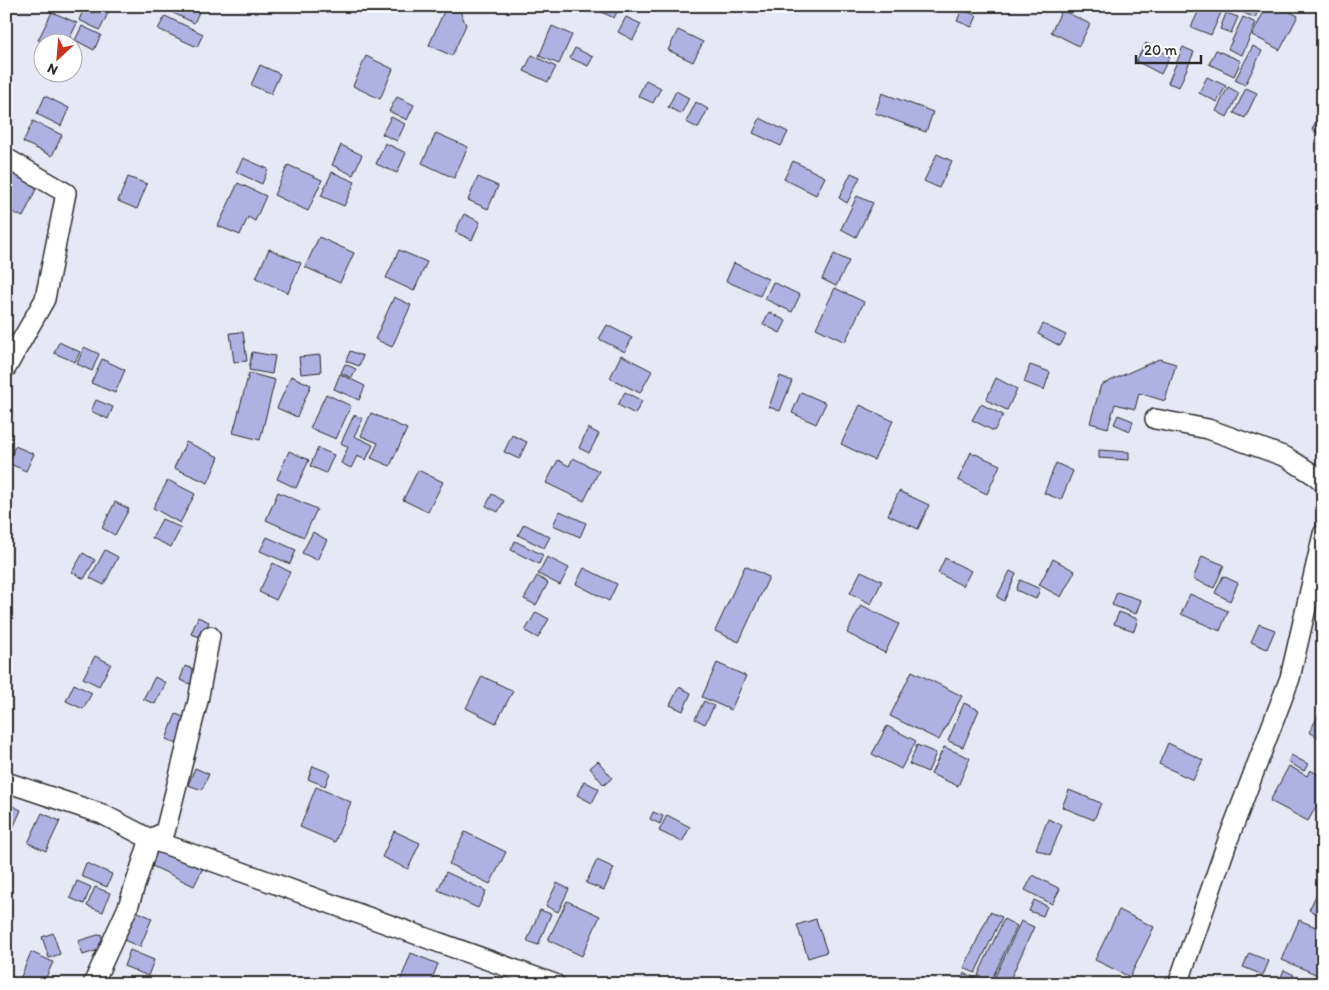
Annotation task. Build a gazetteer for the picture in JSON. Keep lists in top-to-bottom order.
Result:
{
  "scale_bar": "20 m",
  "north": "bottom left"
}
